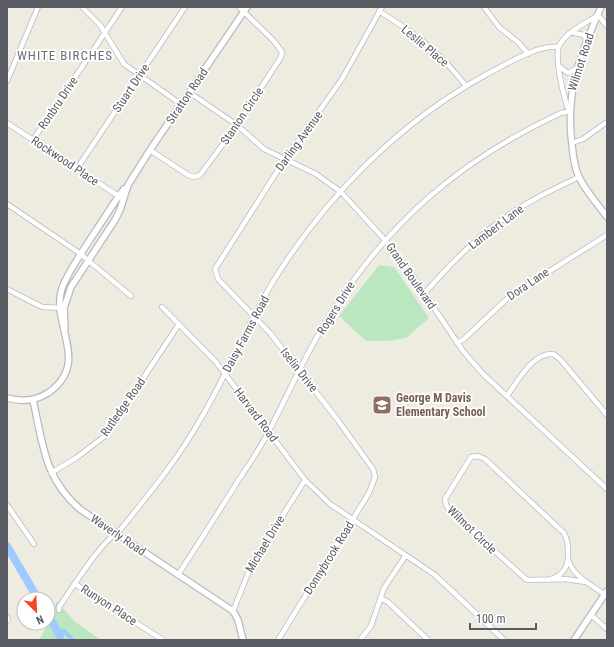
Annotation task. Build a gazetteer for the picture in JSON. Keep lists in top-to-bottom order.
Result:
{
  "streets": {
    "street": [
      "Leslie Place",
      "Wilmot Road",
      "Stuart Drive",
      "Stratton Road",
      "Ronbru Drive",
      "Stanton Circle",
      "Darling Avenue",
      "Rockwood Place",
      "Lambert Lane",
      "Grand Boulevard",
      "Dora Lane",
      "Rogers Drive",
      "Daisy Farms Road",
      "Iselin Drive",
      "Rutledge Road",
      "Harvard Road",
      "Wilmot Circle",
      "Waverly Road",
      "Michael Drive",
      "Donnybrook Road",
      "Runyon Place"
    ]
  },
  "crossings": [
    ["Leslie Place", "Darling Avenue"],
    ["Leslie Place", "Daisy Farms Road"],
    ["Wilmot Road", "Lambert Lane"],
    ["Wilmot Road", "Rogers Drive"],
    ["Wilmot Road", "Daisy Farms Road"],
    ["Stuart Drive", "Rockwood Place"],
    ["Stratton Road", "Stanton Circle"],
    ["Stratton Road", "Rockwood Place"],
    ["Stratton Road", "Grand Boulevard"],
    ["Stratton Road", "Waverly Road"],
    ["Ronbru Drive", "Rockwood Place"],
    ["Stanton Circle", "Grand Boulevard"],
    ["Darling Avenue", "Grand Boulevard"],
    ["Darling Avenue", "Iselin Drive"],
    ["Lambert Lane", "Grand Boulevard"],
    ["Grand Boulevard", "Dora Lane"],
    ["Grand Boulevard", "Rogers Drive"],
    ["Grand Boulevard", "Daisy Farms Road"],
    ["Rogers Drive", "Iselin Drive"],
    ["Rogers Drive", "Harvard Road"],
    ["Rogers Drive", "Waverly Road"],
    ["Daisy Farms Road", "Iselin Drive"],
    ["Daisy Farms Road", "Harvard Road"],
    ["Daisy Farms Road", "Waverly Road"],
    ["Daisy Farms Road", "Runyon Place"],
    ["Iselin Drive", "Donnybrook Road"],
    ["Rutledge Road", "Harvard Road"],
    ["Rutledge Road", "Waverly Road"],
    ["Harvard Road", "Michael Drive"],
    ["Harvard Road", "Donnybrook Road"],
    ["Waverly Road", "Michael Drive"]
  ],
  "districts": ["WHITE BIRCHES"],
  "places": {
    "school or university": ["George M Davis Elementary School"]
  },
  "scale_bar": "100 m",
  "north": "bottom right"
}
